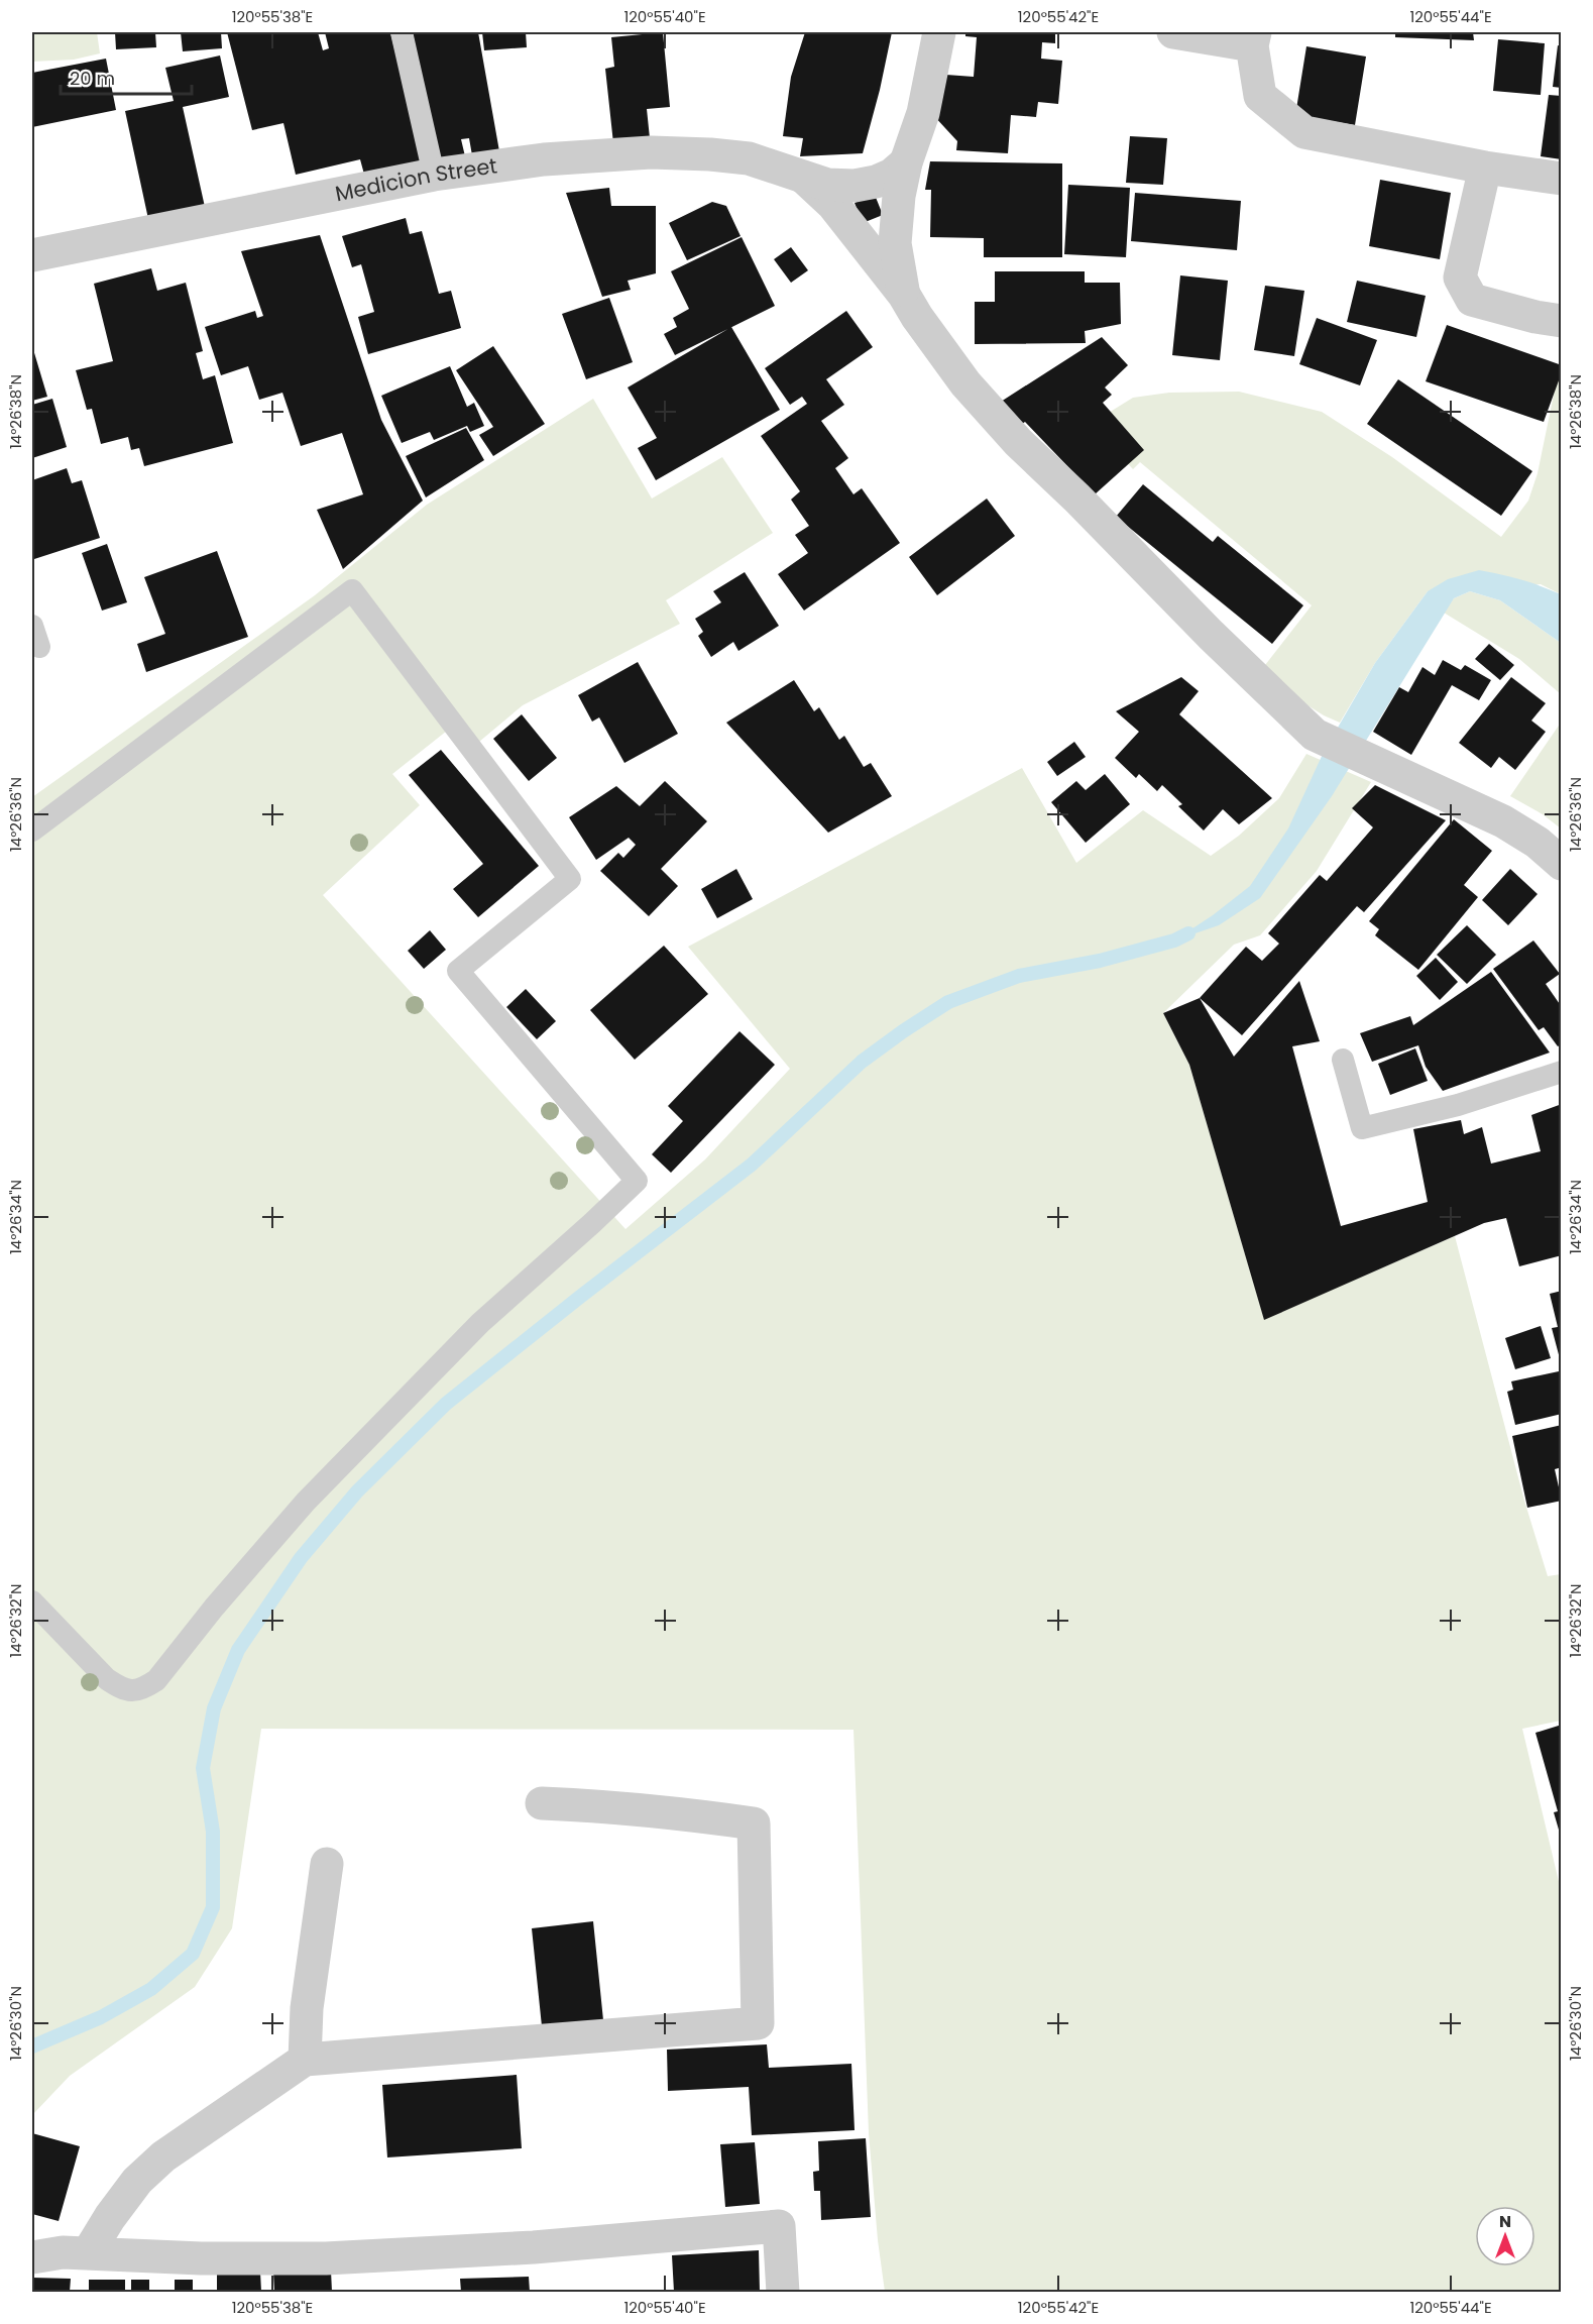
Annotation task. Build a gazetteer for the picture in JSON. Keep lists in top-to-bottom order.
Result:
{
  "streets": {
    "street": ["Medicion Street"]
  },
  "scale_bar": "20 m",
  "north": "top",
  "coordinates": [
    "120°55'38\"E",
    "120°55'40\"E",
    "120°55'42\"E",
    "120°55'44\"E",
    "14°26'38\"N",
    "14°26'36\"N",
    "14°26'34\"N",
    "14°26'32\"N",
    "14°26'30\"N"
  ]
}
